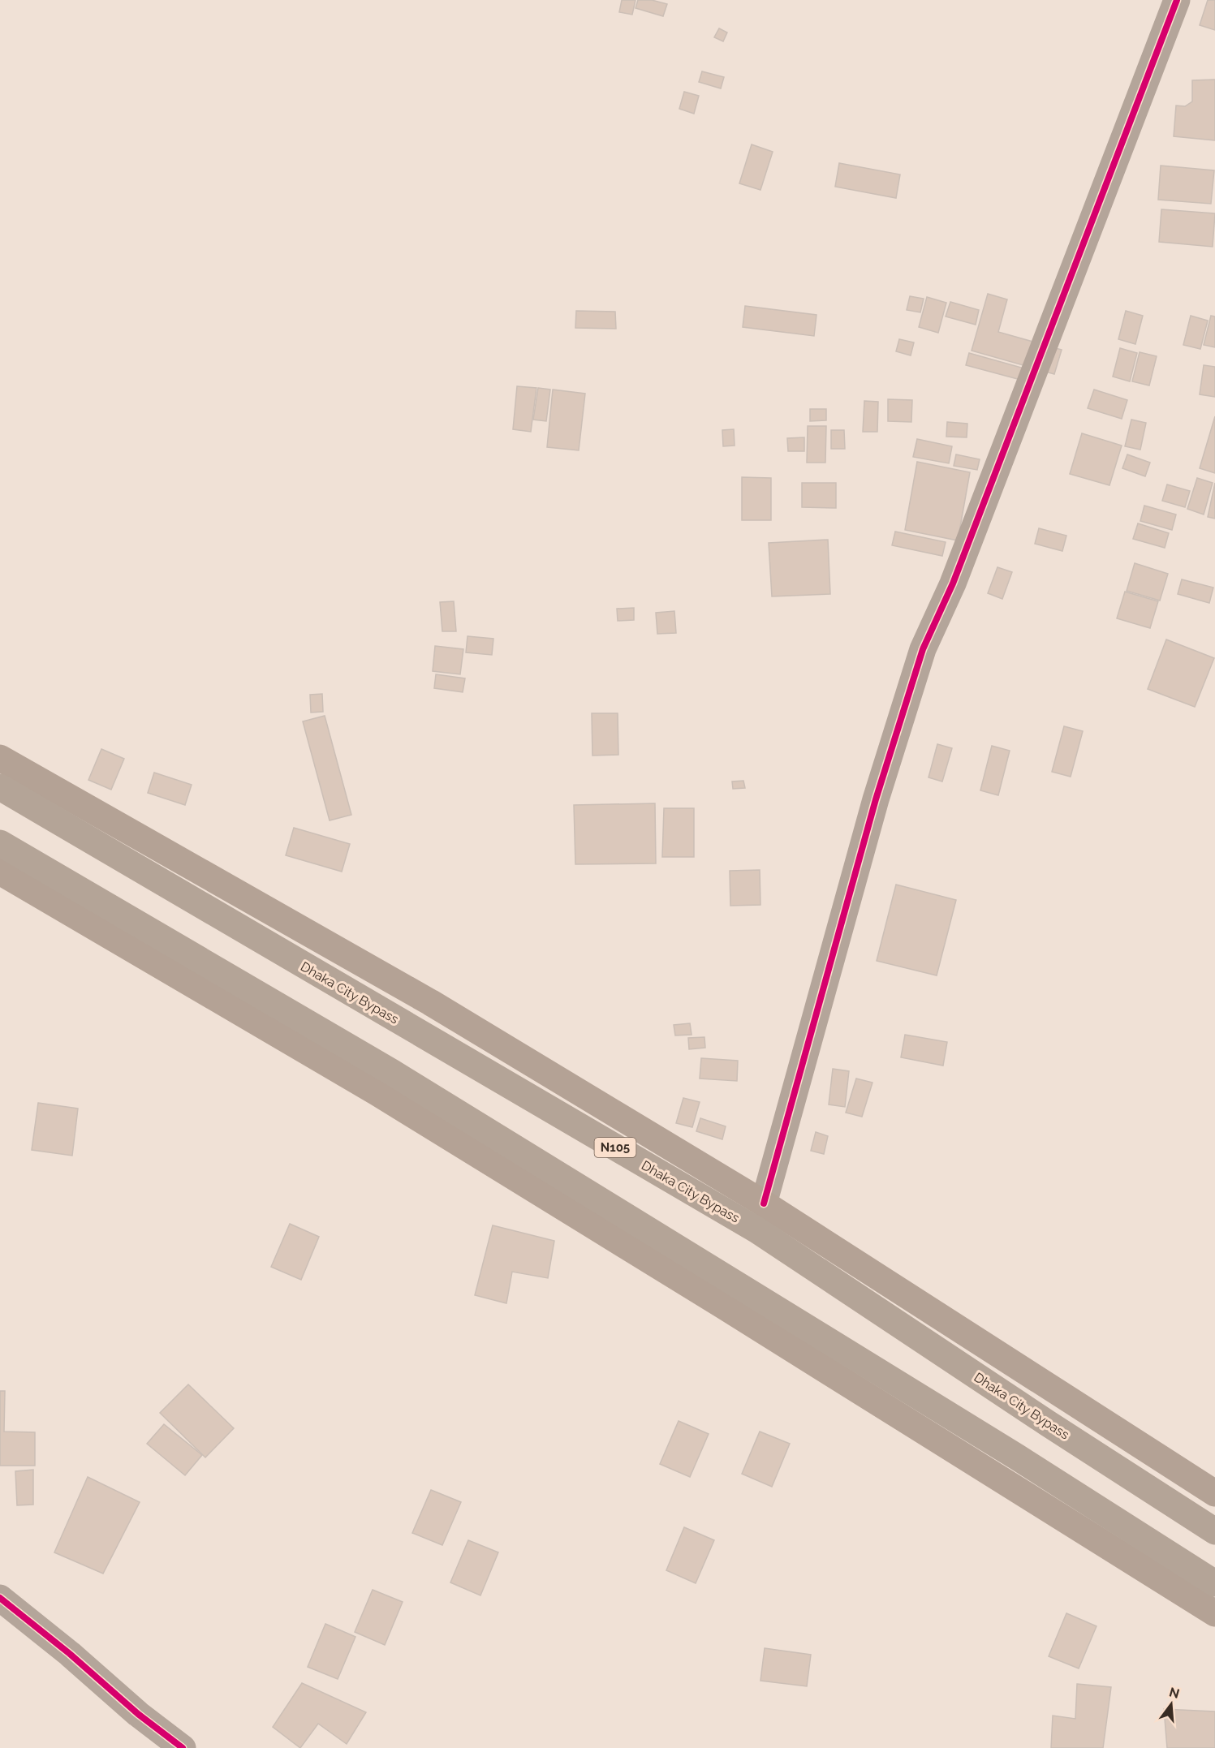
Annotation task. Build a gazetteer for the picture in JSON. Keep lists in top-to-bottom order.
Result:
{
  "streets": {
    "highway": ["Dhaka City Bypass", "N105"]
  },
  "north": "top"
}
